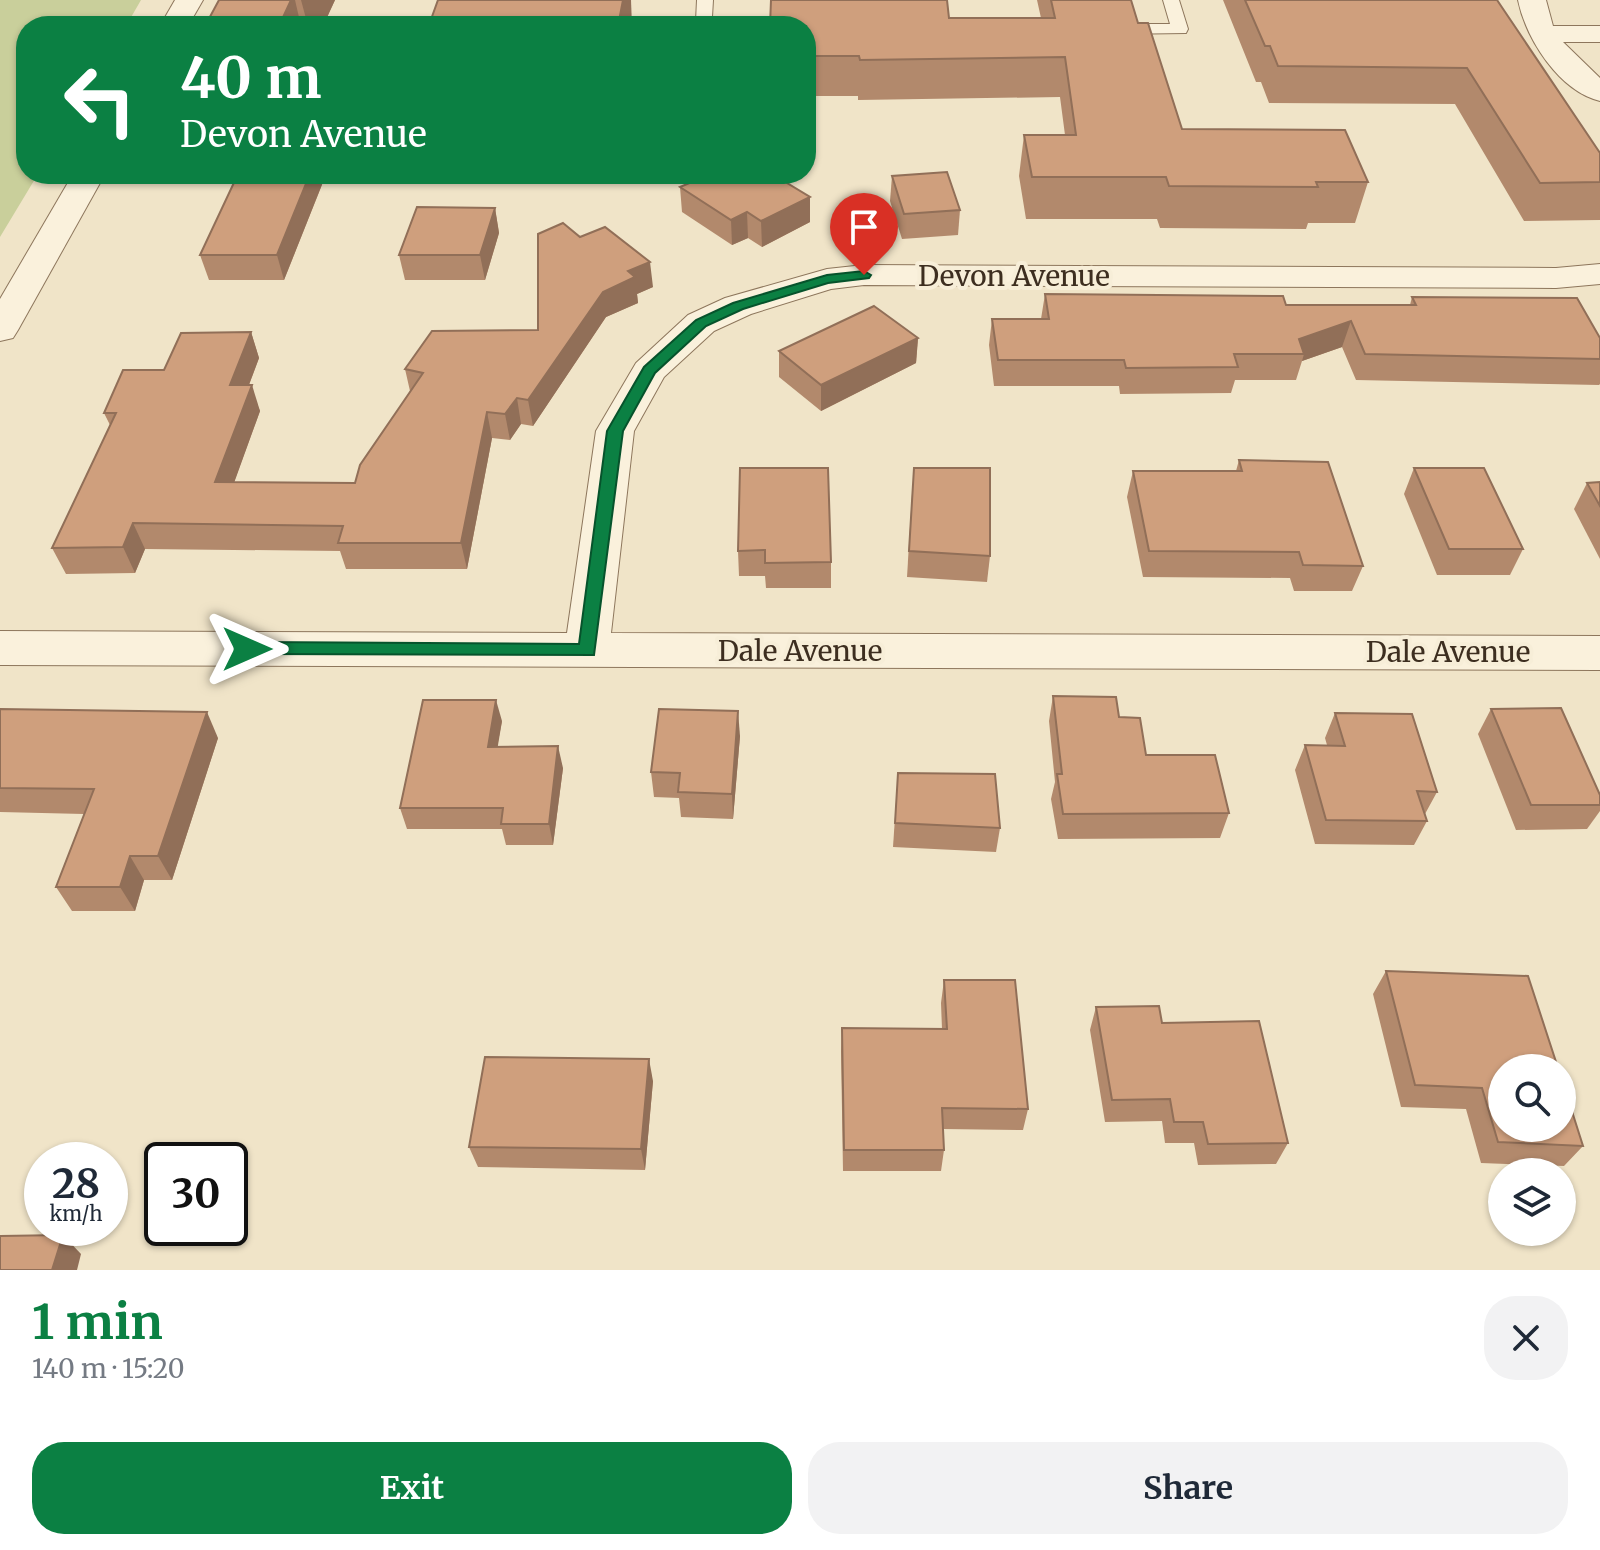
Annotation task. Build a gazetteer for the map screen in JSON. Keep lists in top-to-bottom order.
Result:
{
  "streets": {
    "street": ["Devon Avenue", "Dale Avenue"]
  },
  "crossings": [
    ["Devon Avenue", "Dale Avenue"]
  ],
  "page": {
    "turn": ["40 m", "Devon Avenue"],
    "speed": "28 km/h",
    "limit": "30",
    "heading": ["1 min", "140 m · 15:20"],
    "buttons": ["Exit", "Share"]
  }
}
